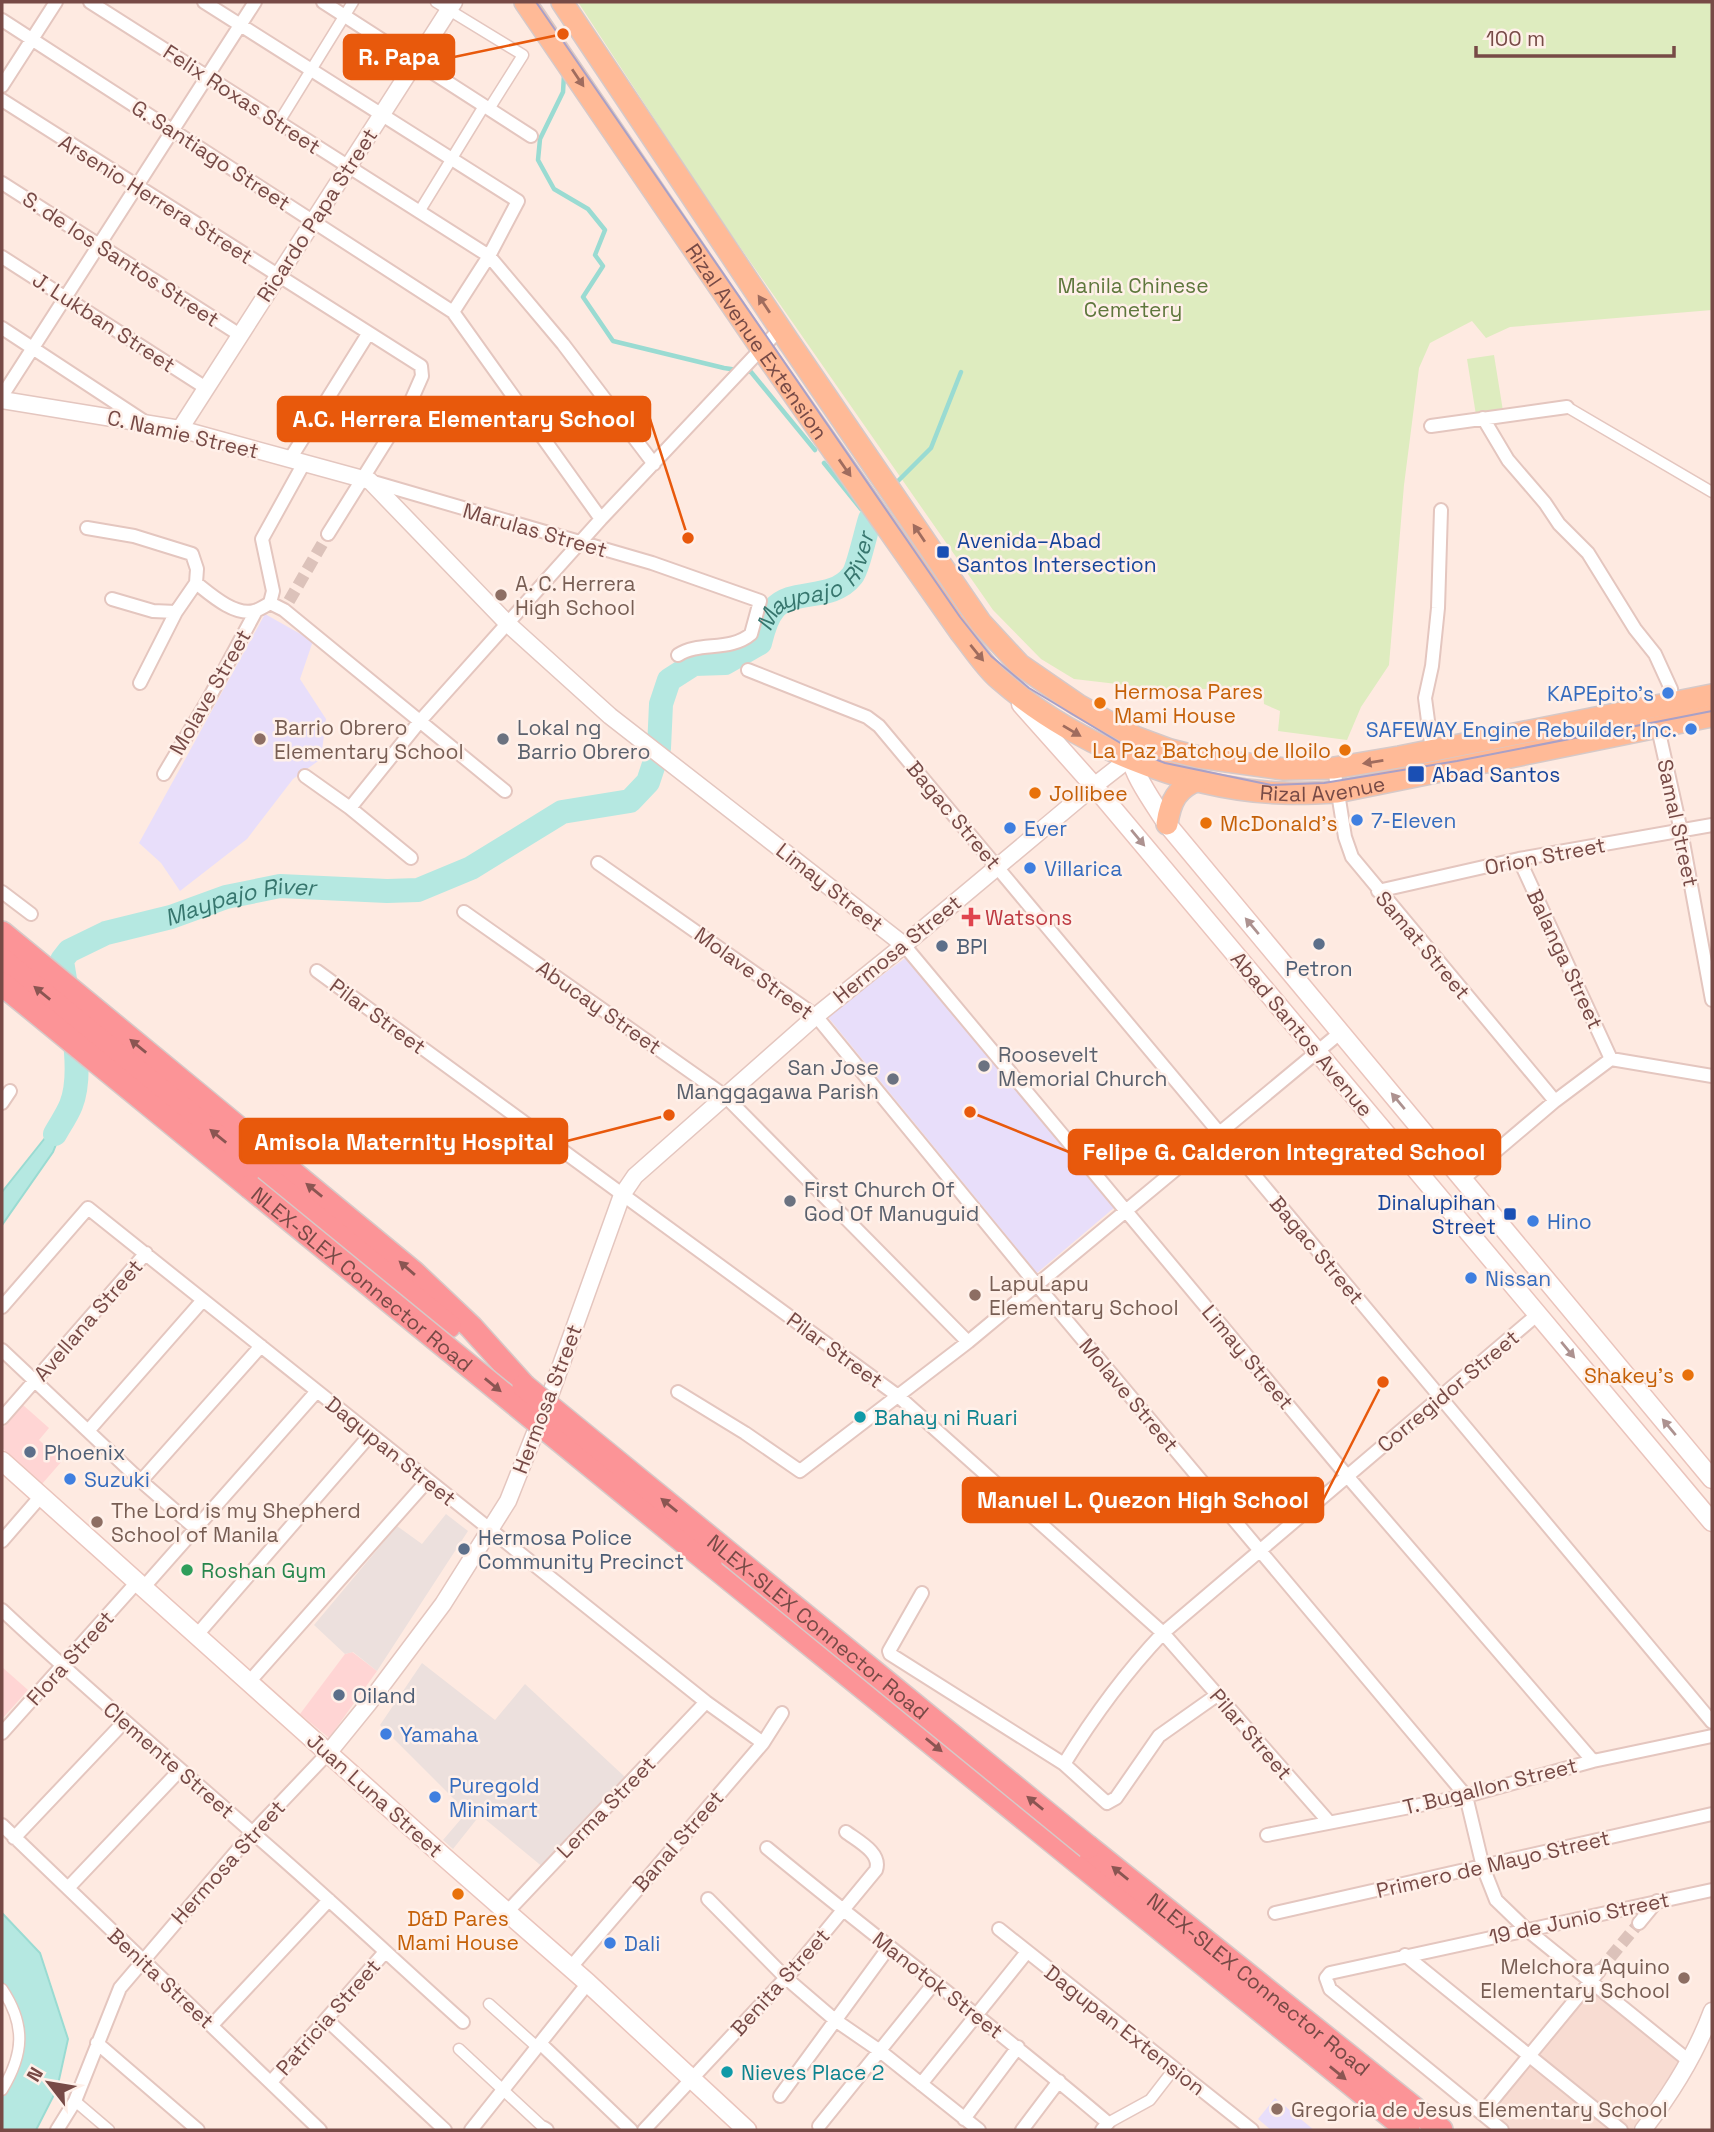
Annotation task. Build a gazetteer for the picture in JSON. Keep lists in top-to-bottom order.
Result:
{
  "streets": {
    "highway": ["NLEX-SLEX Connector Road"],
    "main road": [
      "Rizal Avenue Extension",
      "Rizal Avenue",
      "Abad Santos Avenue",
      "Juan Luna Street"
    ],
    "street": [
      "Felix Roxas Street",
      "G. Santiago Street",
      "Arsenio Herrera Street",
      "Ricardo Papa Street",
      "S. de los Santos Street",
      "J. Lukban Street",
      "C. Namie Street",
      "Marulas Street",
      "Molave Street",
      "Bagac Street",
      "Samal Street",
      "Orion Street",
      "Limay Street",
      "Samat Street",
      "Hermosa Street",
      "Balanga Street",
      "Abucay Street",
      "Pilar Street",
      "Avellana Street",
      "Corregidor Street",
      "Dagupan Street",
      "Flora Street",
      "Clemente Street",
      "T. Bugallon Street",
      "Lerma Street",
      "Banal Street",
      "Primero de Mayo Street",
      "19 de Junio Street",
      "Benita Street",
      "Manotok Street",
      "Patricia Street",
      "Dagupan Extension"
    ]
  },
  "crossings": [
    ["Felix Roxas Street", "Ricardo Papa Street"],
    ["G. Santiago Street", "Ricardo Papa Street"],
    ["Arsenio Herrera Street", "Ricardo Papa Street"],
    ["Arsenio Herrera Street", "C. Namie Street"],
    ["Arsenio Herrera Street", "Marulas Street"],
    ["Arsenio Herrera Street", "Limay Street"],
    ["Ricardo Papa Street", "S. de los Santos Street"],
    ["Ricardo Papa Street", "J. Lukban Street"],
    ["Ricardo Papa Street", "C. Namie Street"],
    ["Rizal Avenue Extension", "Rizal Avenue"],
    ["Rizal Avenue Extension", "Abad Santos Avenue"],
    ["C. Namie Street", "Marulas Street"],
    ["C. Namie Street", "Limay Street"],
    ["Marulas Street", "Limay Street"],
    ["Molave Street", "Hermosa Street"],
    ["Molave Street", "Corregidor Street"],
    ["Molave Street", "T. Bugallon Street"],
    ["Molave Street", "Primero de Mayo Street"],
    ["Molave Street", "19 de Junio Street"],
    ["Rizal Avenue", "Samal Street"],
    ["Rizal Avenue", "Samat Street"],
    ["Rizal Avenue", "Hermosa Street"],
    ["Rizal Avenue", "Abad Santos Avenue"],
    ["Bagac Street", "Hermosa Street"],
    ["Bagac Street", "Corregidor Street"],
    ["Samal Street", "Orion Street"],
    ["Orion Street", "Samat Street"],
    ["Orion Street", "Balanga Street"],
    ["Limay Street", "Hermosa Street"],
    ["Limay Street", "Corregidor Street"],
    ["Limay Street", "T. Bugallon Street"],
    ["Hermosa Street", "Abucay Street"],
    ["Hermosa Street", "Pilar Street"],
    ["Hermosa Street", "Abad Santos Avenue"],
    ["Hermosa Street", "Dagupan Street"],
    ["Hermosa Street", "Clemente Street"],
    ["Hermosa Street", "Juan Luna Street"],
    ["Hermosa Street", "Benita Street"],
    ["Pilar Street", "Corregidor Street"],
    ["Pilar Street", "T. Bugallon Street"],
    ["Abad Santos Avenue", "Corregidor Street"],
    ["Avellana Street", "Dagupan Street"],
    ["Dagupan Street", "Flora Street"],
    ["Dagupan Street", "Lerma Street"],
    ["Dagupan Street", "Banal Street"],
    ["Flora Street", "Clemente Street"],
    ["Flora Street", "Juan Luna Street"],
    ["Clemente Street", "Patricia Street"],
    ["Juan Luna Street", "Lerma Street"],
    ["Juan Luna Street", "Banal Street"],
    ["Juan Luna Street", "Benita Street"],
    ["Benita Street", "Manotok Street"],
    ["Benita Street", "Patricia Street"]
  ],
  "water": ["Maypajo River"],
  "parks": ["Manila Chinese Cemetery"],
  "places": {
    "other": [
      "R. Papa",
      "A.C. Herrera Elementary School",
      "A. C. Herrera High School",
      "KAPEpito's",
      "Hermosa Pares Mami House",
      "SAFEWAY Engine Rebuilder, Inc.",
      "Barrio Obrero Elementary School",
      "Lokal ng Barrio Obrero",
      "La Paz Batchoy de Iloilo",
      "Jollibee",
      "7-Eleven",
      "McDonald's",
      "Ever",
      "Villarica",
      "Petron",
      "BPI",
      "Roosevelt Memorial Church",
      "San Jose Manggagawa Parish",
      "Felipe G. Calderon Integrated School",
      "Amisola Maternity Hospital",
      "First Church Of God Of Manuguid",
      "Hino",
      "Nissan",
      "LapuLapu Elementary School",
      "Shakey's",
      "Manuel L. Quezon High School",
      "Bahay ni Ruari",
      "Phoenix",
      "Suzuki",
      "The Lord is my Shepherd School of Manila",
      "Hermosa Police Community Precinct",
      "Roshan Gym",
      "Oiland",
      "Yamaha",
      "Puregold Minimart",
      "D&D Pares Mami House",
      "Dali",
      "Melchora Aquino Elementary School",
      "Nieves Place 2",
      "Gregoria de Jesus Elementary School"
    ],
    "transit": ["Avenida–Abad Santos Intersection", "Abad Santos", "Dinalupihan Street"],
    "health": ["Watsons"]
  },
  "scale_bar": "100 m",
  "north": "top left"
}
